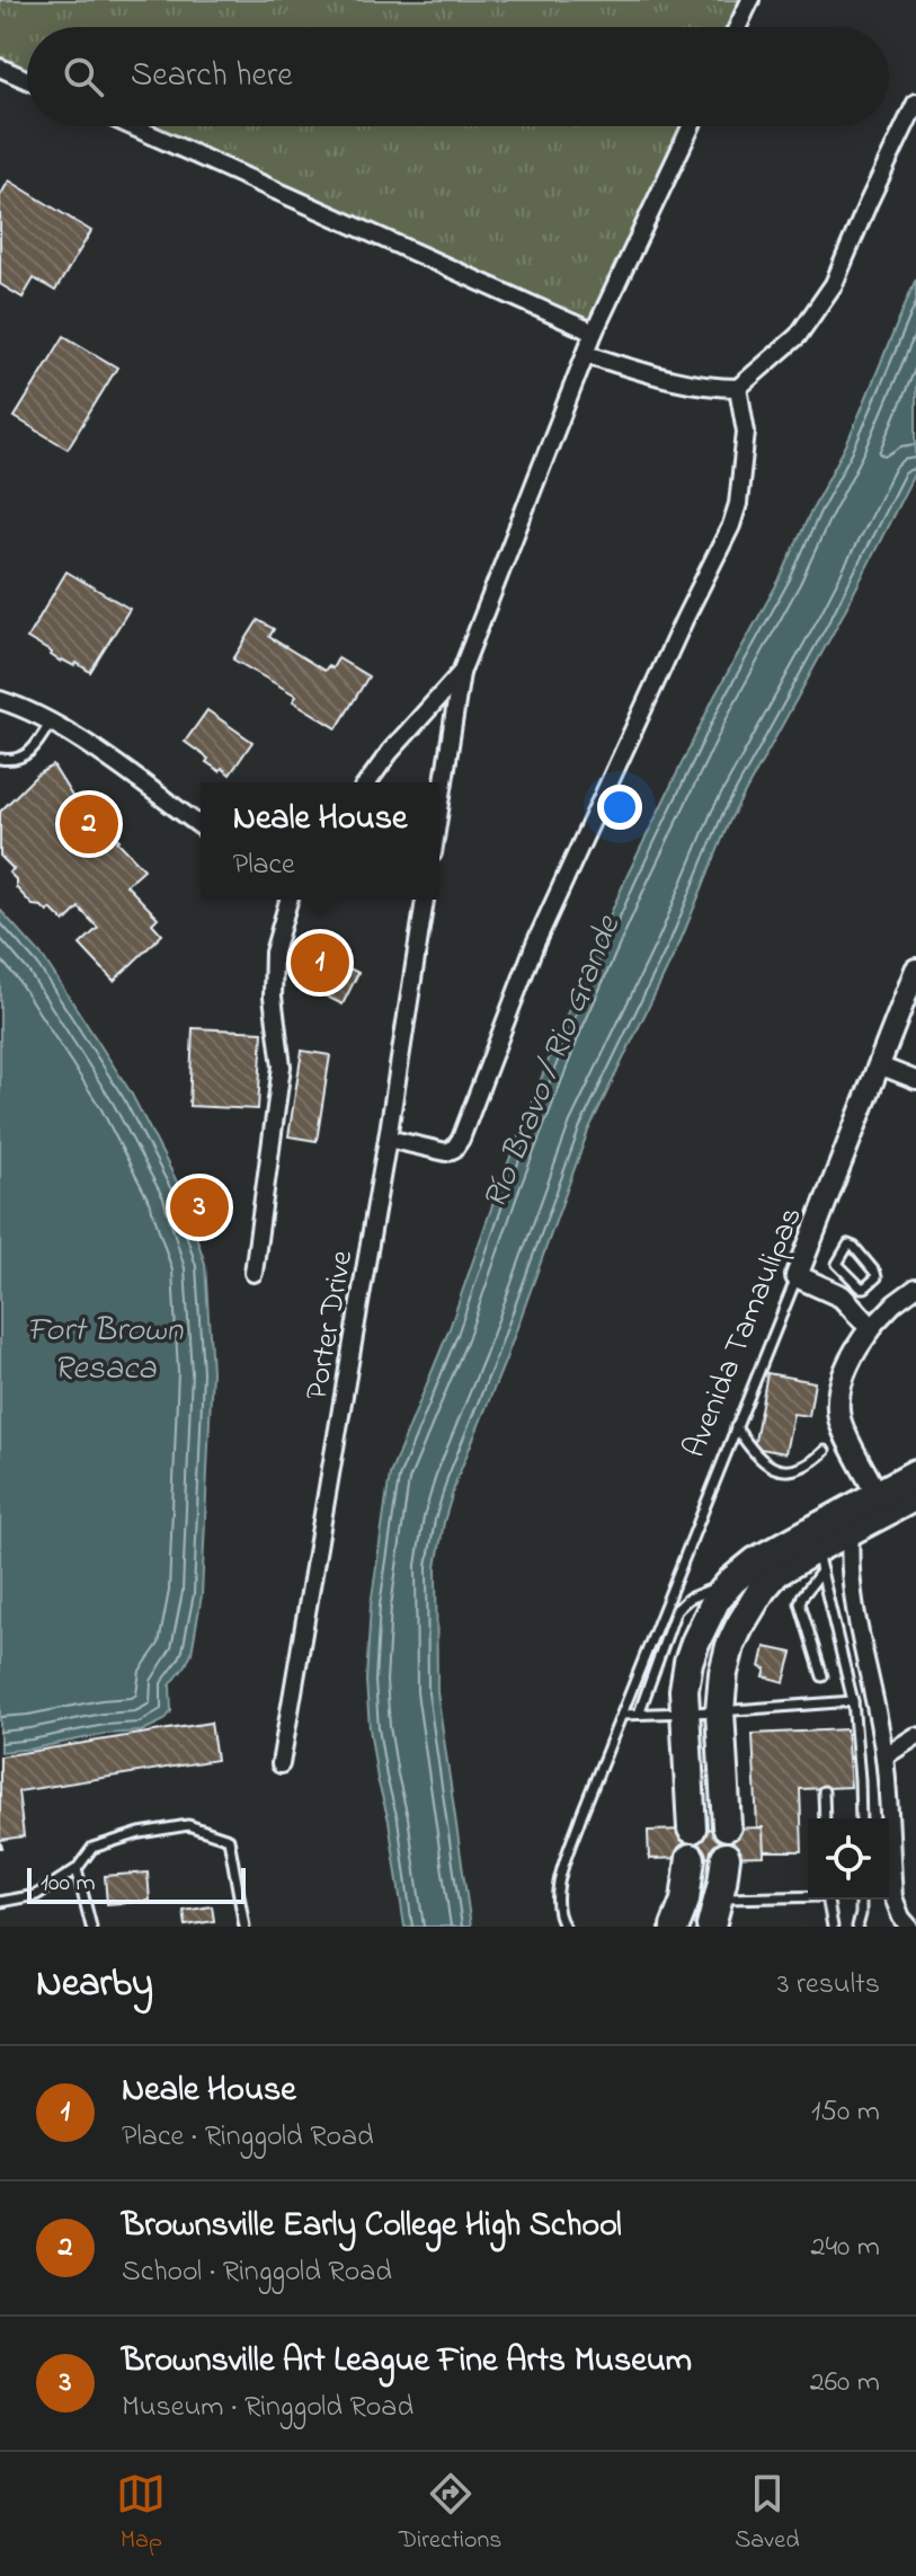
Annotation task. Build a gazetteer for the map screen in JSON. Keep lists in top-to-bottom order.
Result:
{
  "streets": {
    "street": ["Porter Drive", "Avenida Tamaulipas"]
  },
  "water": ["Río Bravo / Rio Grande", "Fort Brown Resaca"],
  "scale_bar": "100 m",
  "page": {
    "search": "Search here",
    "popup": ["Neale House", "Place"],
    "pins": ["2", "1", "3"],
    "scale": "100 m",
    "heading": ["Nearby", "3 results"],
    "list": [
      {
        "mark": "1",
        "name": "Neale House",
        "note": "Place · Ringgold Road",
        "value": "150 m"
      },
      {
        "mark": "2",
        "name": "Brownsville Early College High School",
        "note": "School · Ringgold Road",
        "value": "240 m"
      },
      {
        "mark": "3",
        "name": "Brownsville Art League Fine Arts Museum",
        "note": "Museum · Ringgold Road",
        "value": "260 m"
      }
    ],
    "nav": ["Map", "Directions", "Saved"]
  }
}
